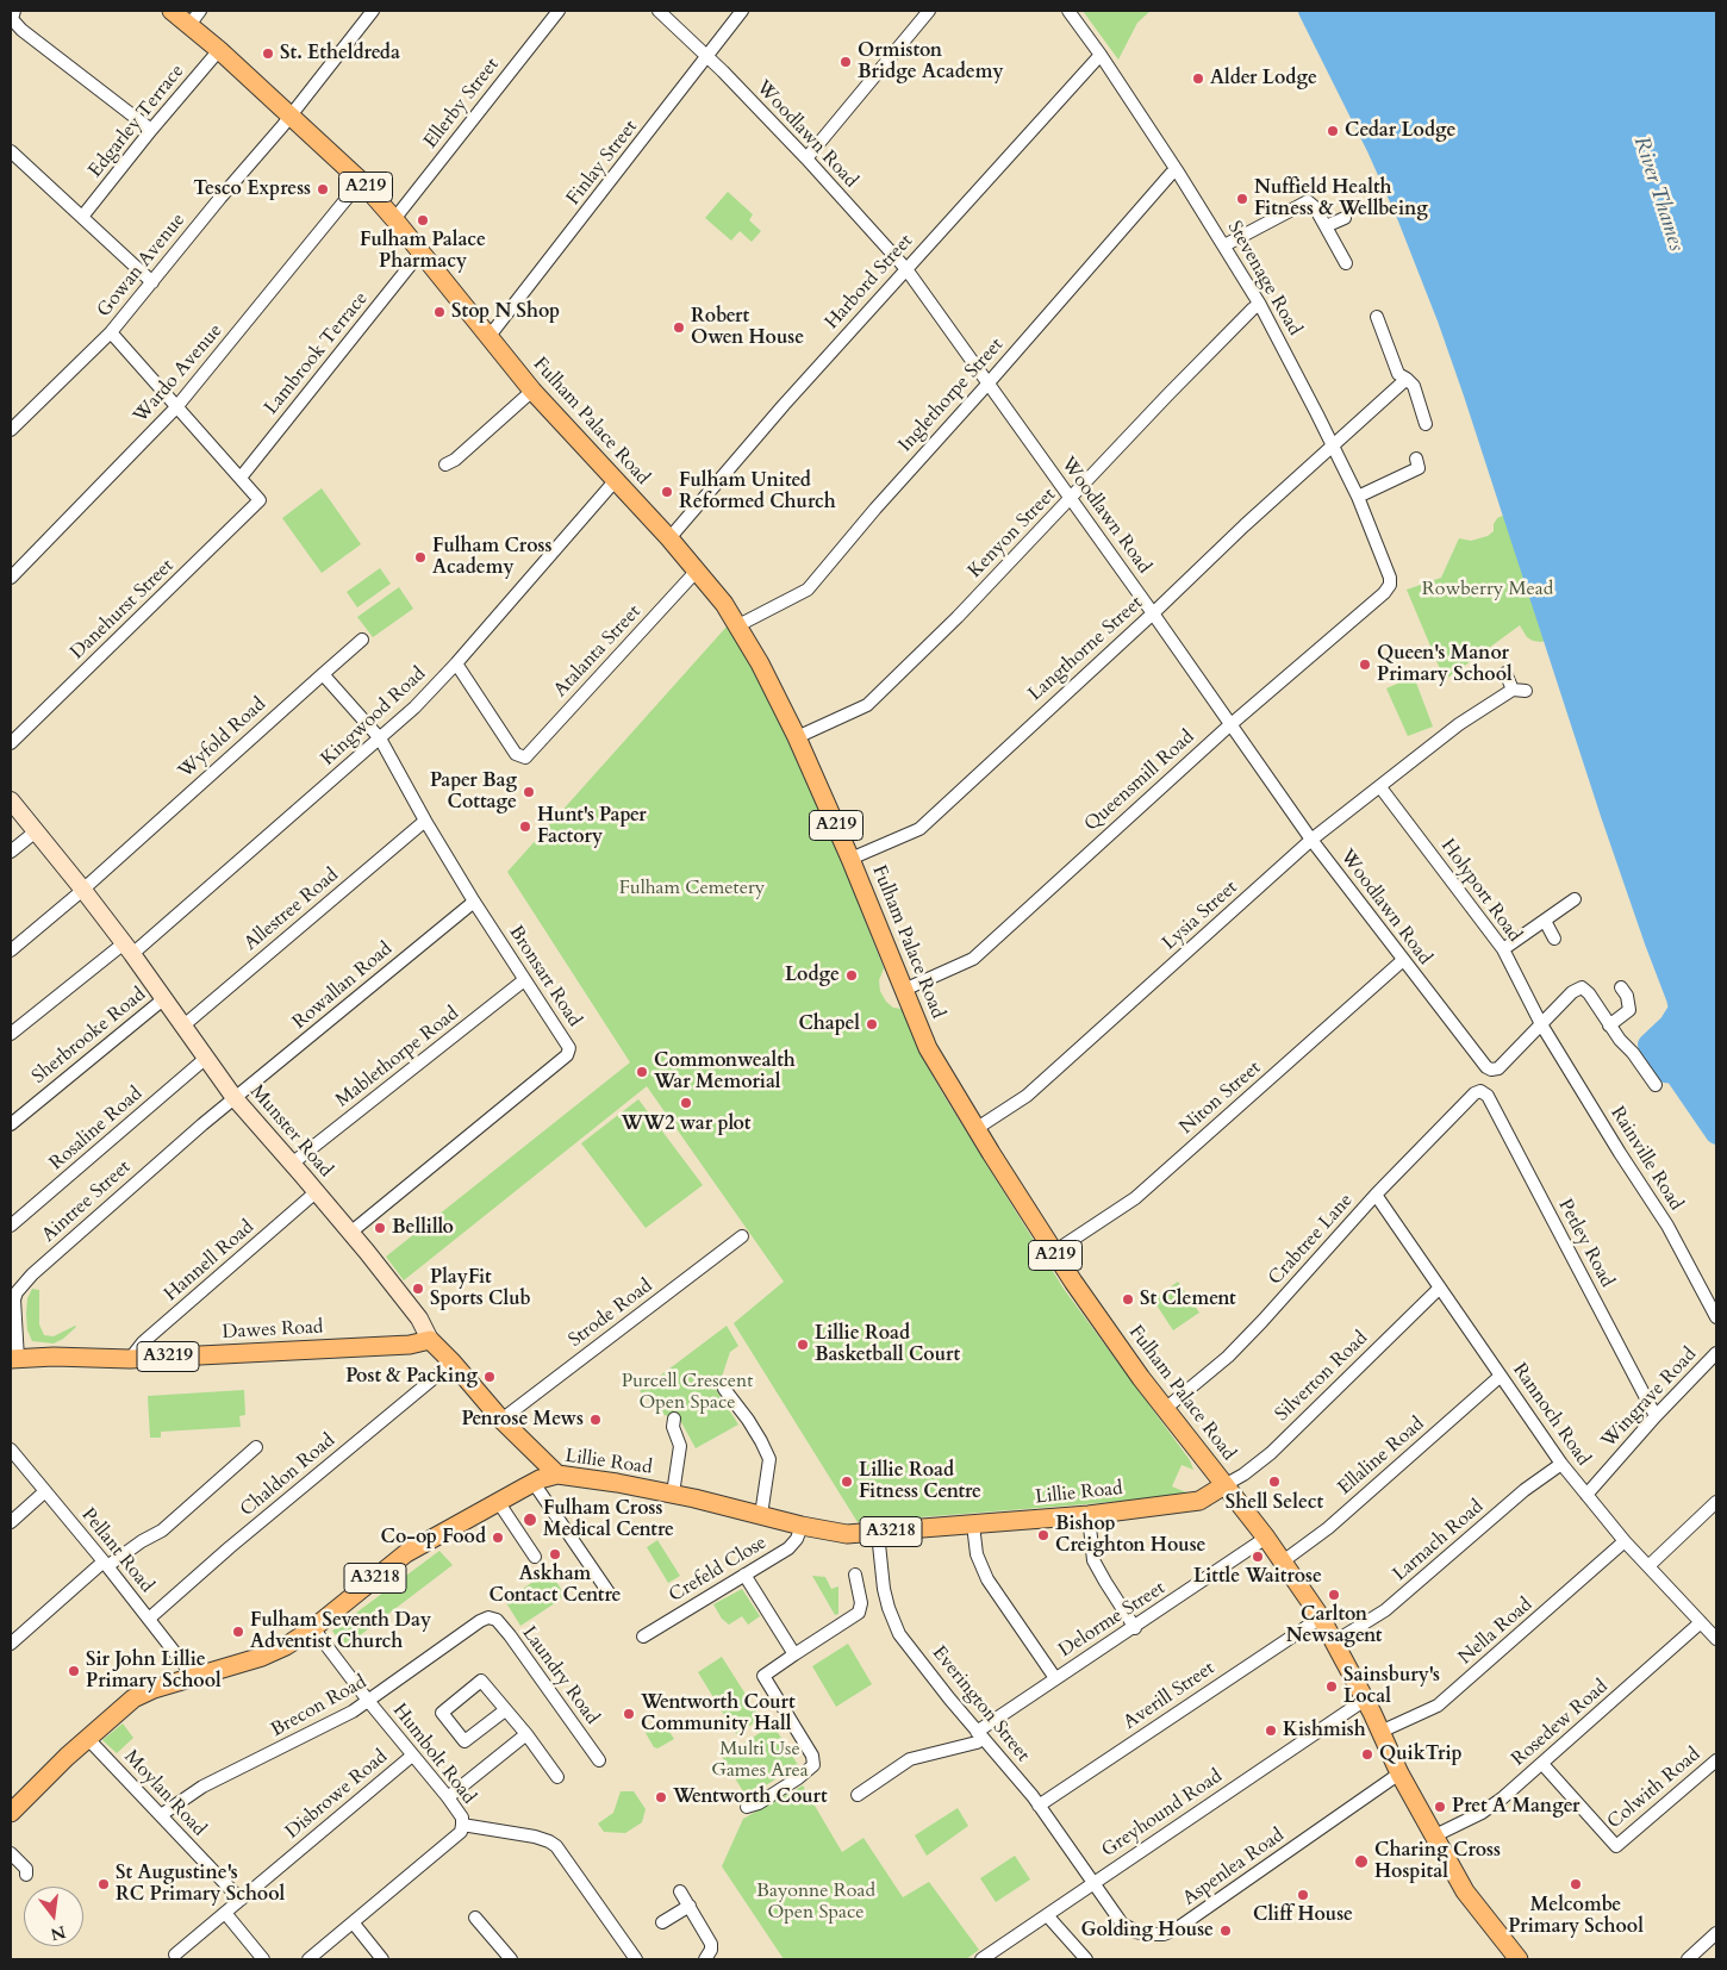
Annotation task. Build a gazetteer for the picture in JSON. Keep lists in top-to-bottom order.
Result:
{
  "streets": {
    "main road": [
      "A219",
      "Fulham Palace Road",
      "Munster Road",
      "Dawes Road",
      "A3219",
      "Lillie Road",
      "A3218"
    ],
    "street": [
      "Ellerby Street",
      "Edgarley Terrace",
      "Woodlawn Road",
      "Finlay Street",
      "Gowan Avenue",
      "Stevenage Road",
      "Harbord Street",
      "Lambrook Terrace",
      "Wardo Avenue",
      "Inglethorpe Street",
      "Kenyon Street",
      "Danehurst Street",
      "Langthorne Street",
      "Atalanta Street",
      "Kingwood Road",
      "Wyfold Road",
      "Queensmill Road",
      "Holyport Road",
      "Allestree Road",
      "Lysia Street",
      "Bronsart Road",
      "Rowallan Road",
      "Sherbrooke Road",
      "Mablethorpe Road",
      "Niton Street",
      "Rosaline Road",
      "Rainville Road",
      "Aintree Street",
      "Crabtree Lane",
      "Petley Road",
      "Hannell Road",
      "Strode Road",
      "Silverton Road",
      "Wingrave Road",
      "Rannoch Road",
      "Ellaline Road",
      "Chaldon Road",
      "Larnach Road",
      "Pellant Road",
      "Crefeld Close",
      "Delorme Street",
      "Nella Road",
      "Laundry Road",
      "Averill Street",
      "Everington Street",
      "Brecon Road",
      "Rosedew Road",
      "Humbolt Road",
      "Colwith Road",
      "Moylan Road",
      "Disbrowe Road",
      "Greyhound Road",
      "Aspenlea Road"
    ]
  },
  "crossings": [
    ["Ellerby Street", "Fulham Palace Road"],
    ["Edgarley Terrace", "Fulham Palace Road"],
    ["Woodlawn Road", "Finlay Street"],
    ["Woodlawn Road", "Harbord Street"],
    ["Woodlawn Road", "Inglethorpe Street"],
    ["Woodlawn Road", "Kenyon Street"],
    ["Woodlawn Road", "Langthorne Street"],
    ["Woodlawn Road", "Queensmill Road"],
    ["Woodlawn Road", "Holyport Road"],
    ["Woodlawn Road", "Lysia Street"],
    ["Woodlawn Road", "Niton Street"],
    ["Woodlawn Road", "Rainville Road"],
    ["Finlay Street", "Fulham Palace Road"],
    ["Gowan Avenue", "Fulham Palace Road"],
    ["Stevenage Road", "Harbord Street"],
    ["Stevenage Road", "Inglethorpe Street"],
    ["Stevenage Road", "Kenyon Street"],
    ["Stevenage Road", "Langthorne Street"],
    ["Stevenage Road", "Queensmill Road"],
    ["Harbord Street", "Fulham Palace Road"],
    ["Lambrook Terrace", "Fulham Palace Road"],
    ["Lambrook Terrace", "Danehurst Street"],
    ["Wardo Avenue", "Fulham Palace Road"],
    ["Inglethorpe Street", "Fulham Palace Road"],
    ["Fulham Palace Road", "Kenyon Street"],
    ["Fulham Palace Road", "Langthorne Street"],
    ["Fulham Palace Road", "Atalanta Street"],
    ["Fulham Palace Road", "Kingwood Road"],
    ["Fulham Palace Road", "Queensmill Road"],
    ["Fulham Palace Road", "Lysia Street"],
    ["Fulham Palace Road", "Niton Street"],
    ["Fulham Palace Road", "Crabtree Lane"],
    ["Fulham Palace Road", "Silverton Road"],
    ["Fulham Palace Road", "Ellaline Road"],
    ["Fulham Palace Road", "Lillie Road"],
    ["Fulham Palace Road", "Larnach Road"],
    ["Fulham Palace Road", "Delorme Street"],
    ["Fulham Palace Road", "Nella Road"],
    ["Fulham Palace Road", "Averill Street"],
    ["Fulham Palace Road", "Rosedew Road"],
    ["Fulham Palace Road", "Greyhound Road"],
    ["Fulham Palace Road", "Aspenlea Road"],
    ["Atalanta Street", "Kingwood Road"],
    ["Kingwood Road", "Bronsart Road"],
    ["Kingwood Road", "Munster Road"],
    ["Wyfold Road", "Munster Road"],
    ["Holyport Road", "Lysia Street"],
    ["Holyport Road", "Rainville Road"],
    ["Allestree Road", "Bronsart Road"],
    ["Allestree Road", "Munster Road"],
    ["Bronsart Road", "Rowallan Road"],
    ["Bronsart Road", "Mablethorpe Road"],
    ["Bronsart Road", "Munster Road"],
    ["Rowallan Road", "Munster Road"],
    ["Rowallan Road", "Aintree Street"],
    ["Sherbrooke Road", "Munster Road"],
    ["Mablethorpe Road", "Munster Road"],
    ["Rosaline Road", "Munster Road"],
    ["Munster Road", "Aintree Street"],
    ["Munster Road", "Hannell Road"],
    ["Munster Road", "Strode Road"],
    ["Munster Road", "Dawes Road"],
    ["Munster Road", "Lillie Road"],
    ["Munster Road", "Chaldon Road"],
    ["Aintree Street", "Dawes Road"],
    ["Crabtree Lane", "Petley Road"],
    ["Crabtree Lane", "Rannoch Road"],
    ["Petley Road", "Wingrave Road"],
    ["Hannell Road", "Dawes Road"],
    ["Silverton Road", "Rannoch Road"],
    ["Silverton Road", "Lillie Road"],
    ["Wingrave Road", "Rannoch Road"],
    ["Rannoch Road", "Ellaline Road"],
    ["Rannoch Road", "Larnach Road"],
    ["Rannoch Road", "Nella Road"],
    ["Rannoch Road", "Rosedew Road"],
    ["Lillie Road", "Pellant Road"],
    ["Lillie Road", "Crefeld Close"],
    ["Lillie Road", "Everington Street"],
    ["Lillie Road", "Humbolt Road"],
    ["Lillie Road", "Moylan Road"],
    ["Chaldon Road", "Pellant Road"],
    ["Delorme Street", "Everington Street"],
    ["Laundry Road", "Brecon Road"],
    ["Averill Street", "Everington Street"],
    ["Everington Street", "Greyhound Road"],
    ["Everington Street", "Aspenlea Road"],
    ["Brecon Road", "Humbolt Road"],
    ["Brecon Road", "Moylan Road"],
    ["Rosedew Road", "Colwith Road"],
    ["Humbolt Road", "Disbrowe Road"],
    ["Moylan Road", "Disbrowe Road"],
    ["Greyhound Road", "Aspenlea Road"]
  ],
  "water": ["River Thames"],
  "parks": [
    "Rowberry Mead",
    "Fulham Cemetery",
    "Purcell Crescent Open Space",
    "Multi Use Games Area",
    "Bayonne Road Open Space"
  ],
  "places": [
    "St. Etheldreda",
    "Ormiston Bridge Academy",
    "Alder Lodge",
    "Cedar Lodge",
    "Tesco Express",
    "Nuffield Health Fitness & Wellbeing",
    "Fulham Palace Pharmacy",
    "Stop N Shop",
    "Robert Owen House",
    "Fulham United Reformed Church",
    "Fulham Cross Academy",
    "Queen's Manor Primary School",
    "Paper Bag Cottage",
    "Hunt's Paper Factory",
    "Lodge",
    "Chapel",
    "Commonwealth War Memorial",
    "WW2 war plot",
    "Bellillo",
    "PlayFit Sports Club",
    "St Clement",
    "Lillie Road Basketball Court",
    "Post & Packing",
    "Penrose Mews",
    "Lillie Road Fitness Centre",
    "Shell Select",
    "Fulham Cross Medical Centre",
    "Bishop Creighton House",
    "Co-op Food",
    "Askham Contact Centre",
    "Little Waitrose",
    "Carlton Newsagent",
    "Fulham Seventh Day Adventist Church",
    "Sir John Lillie Primary School",
    "Sainsbury's Local",
    "Wentworth Court Community Hall",
    "Kishmish",
    "QuikTrip",
    "Wentworth Court",
    "Pret A Manger",
    "Charing Cross Hospital",
    "St Augustine's RC Primary School",
    "Melcombe Primary School",
    "Cliff House",
    "Golding House"
  ],
  "north": "bottom"
}
